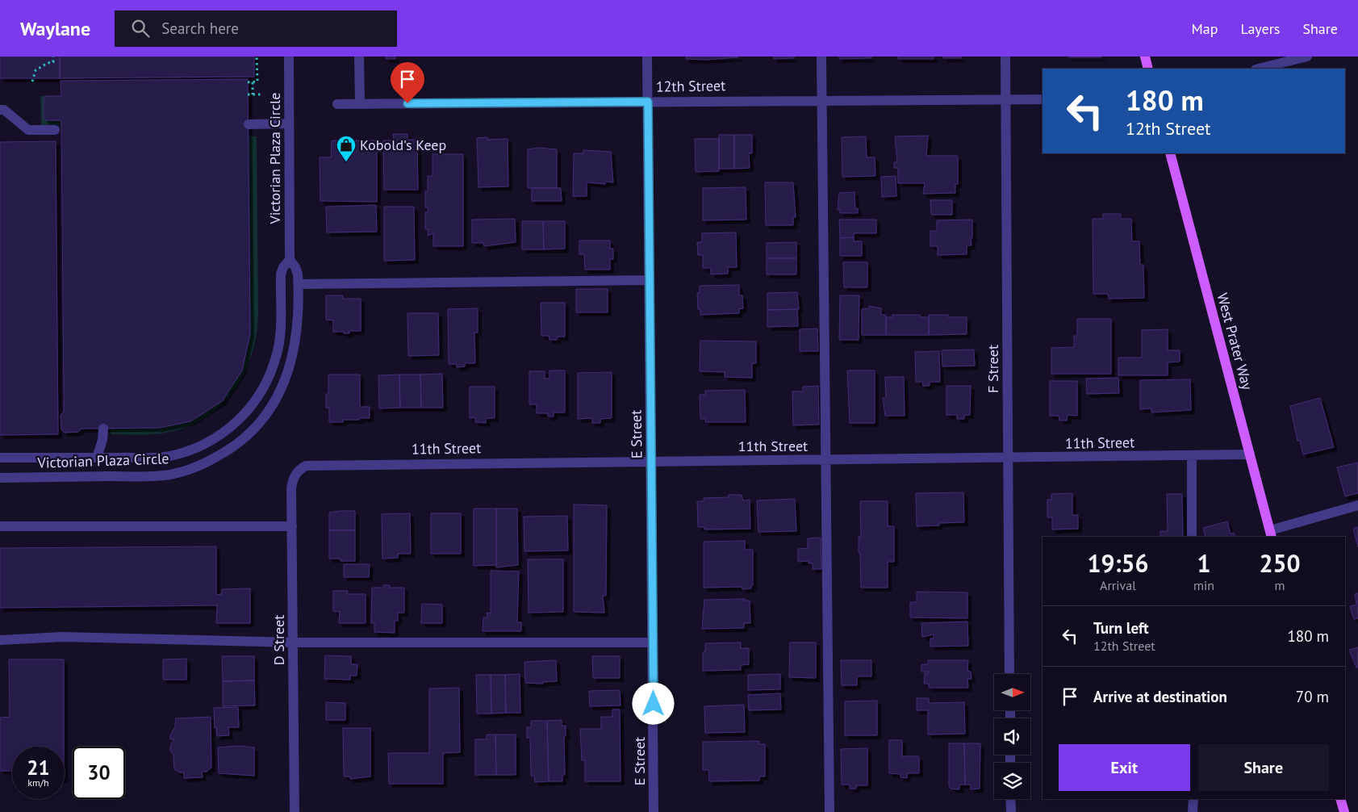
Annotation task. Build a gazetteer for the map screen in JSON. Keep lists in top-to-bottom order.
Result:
{
  "streets": {
    "main road": ["West Prater Way"],
    "street": [
      "12th Street",
      "Victorian Plaza Circle",
      "F Street",
      "E Street",
      "11th Street",
      "D Street"
    ]
  },
  "crossings": [
    ["12th Street", "F Street"],
    ["12th Street", "E Street"],
    ["West Prater Way", "11th Street"],
    ["F Street", "11th Street"],
    ["E Street", "11th Street"],
    ["11th Street", "D Street"]
  ],
  "places": {
    "shop": ["Kobold's Keep"]
  },
  "north": "right",
  "page": {
    "header": "Waylane",
    "search": "Search here",
    "nav": ["Map", "Layers", "Share"],
    "turn": ["180 m", "12th Street"],
    "eta": [
      "19:56",
      "Arrival",
      "1",
      "min",
      "250",
      "m"
    ],
    "list": [
      {
        "name": "Turn left",
        "note": "12th Street",
        "value": "180 m"
      },
      {
        "name": "Arrive at destination",
        "value": "70 m"
      }
    ],
    "buttons": ["Exit", "Share"],
    "speed": "21 km/h",
    "limit": "30"
  }
}
